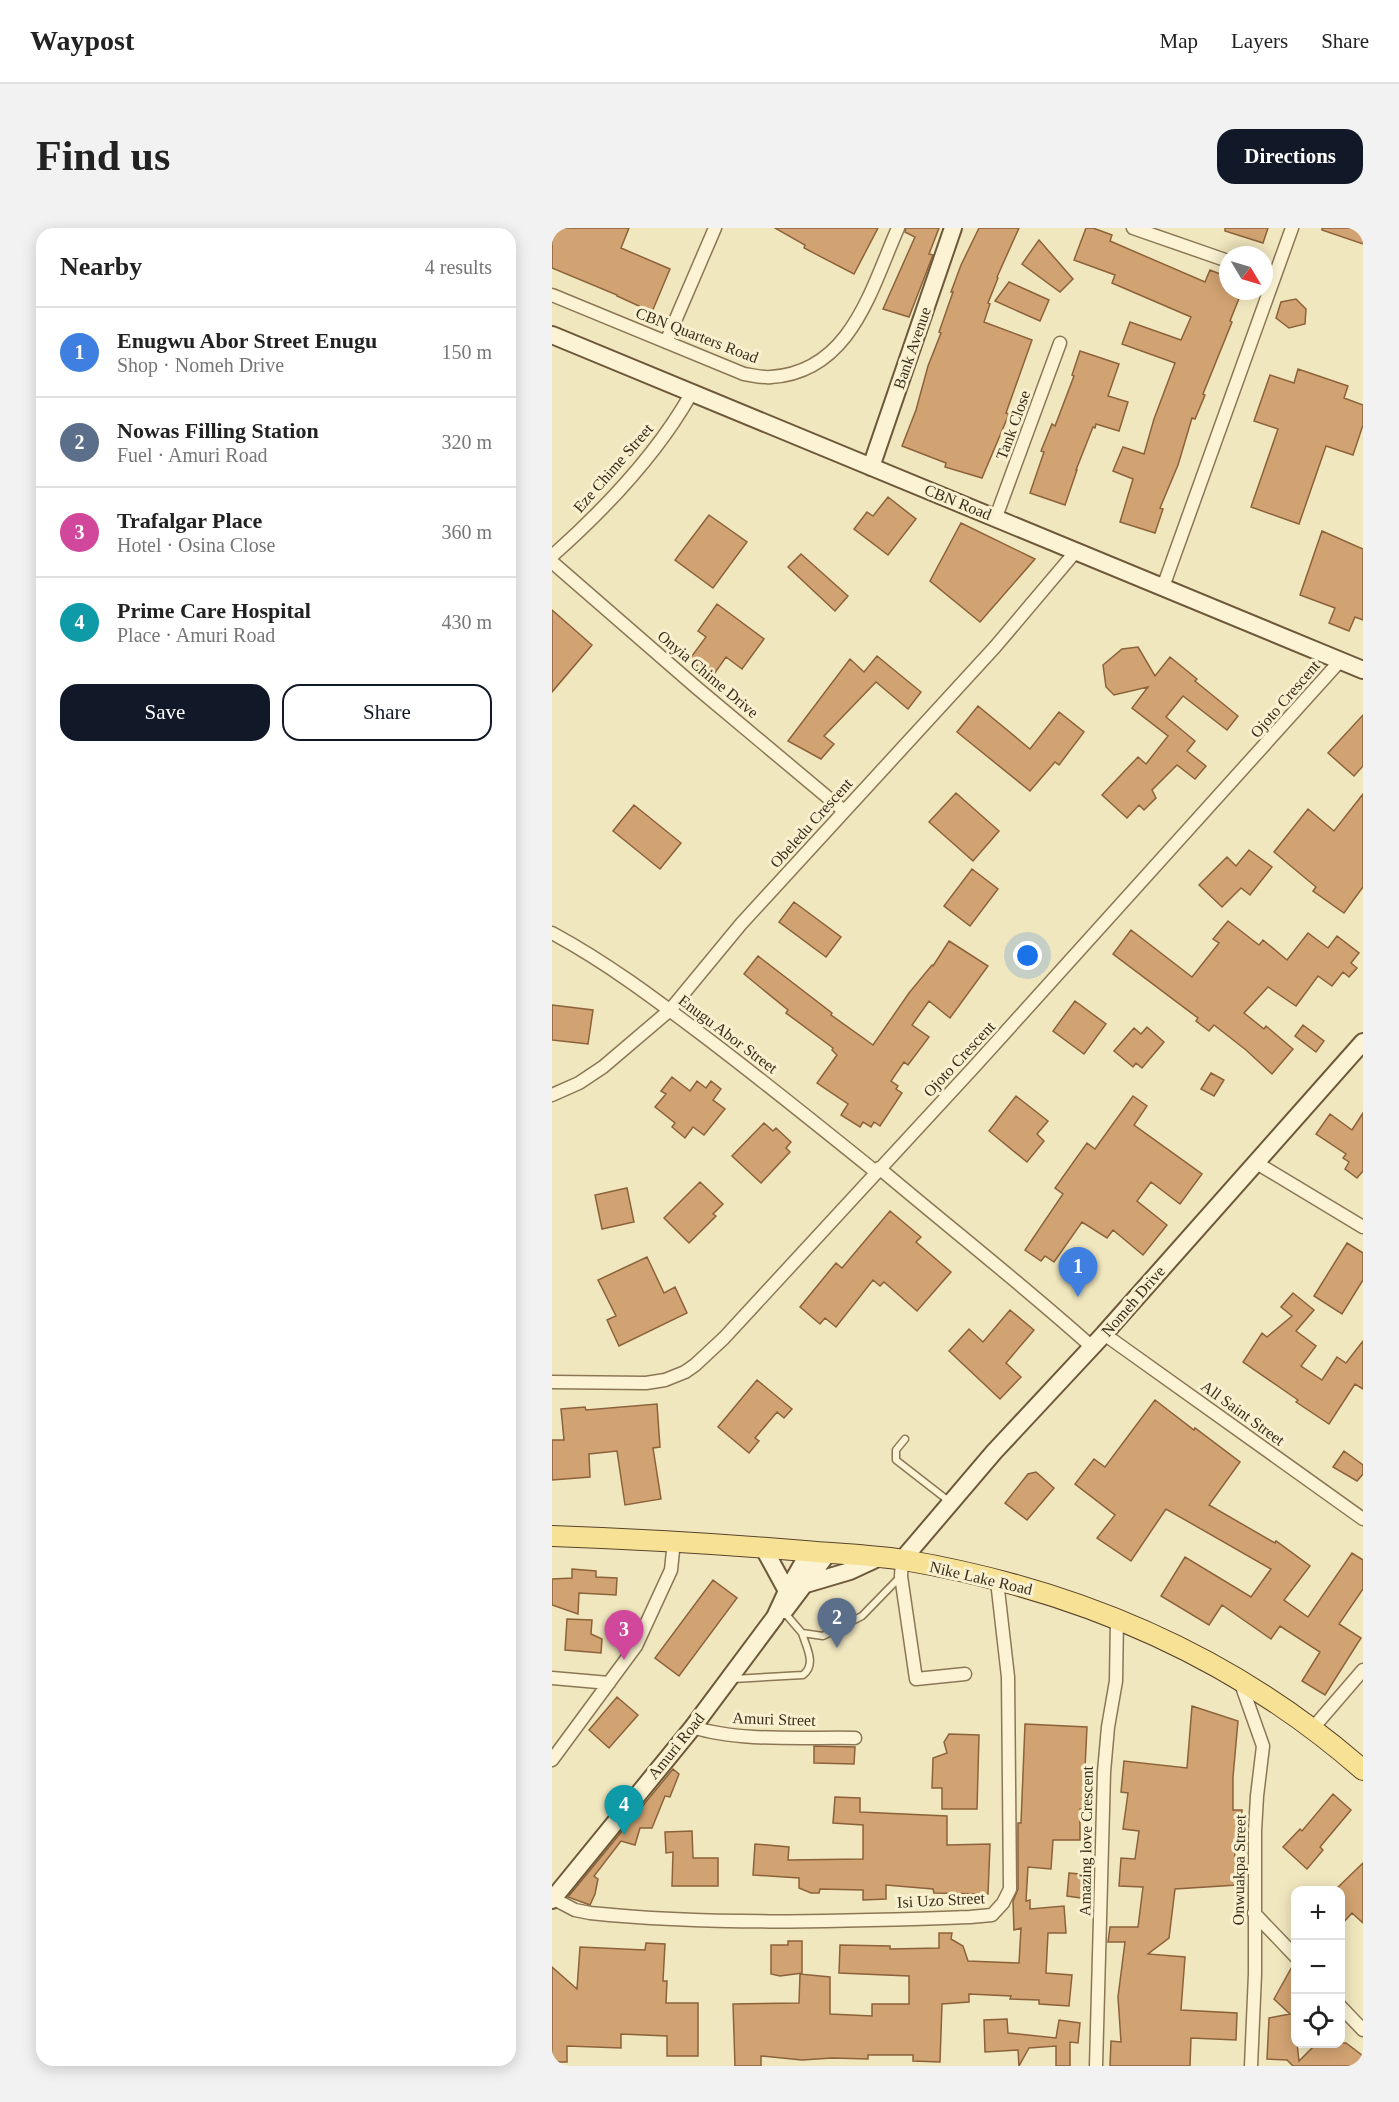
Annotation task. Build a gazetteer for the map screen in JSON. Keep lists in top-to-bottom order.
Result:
{
  "streets": {
    "main road": [
      "Bank Avenue",
      "CBN Road",
      "Nomeh Drive",
      "Nike Lake Road",
      "Amuri Road"
    ],
    "street": [
      "CBN Quarters Road",
      "Tank Close",
      "Eze Chime Street",
      "Onyia Chime Drive",
      "Ojoto Crescent",
      "Obeledu Crescent",
      "Enugu Abor Street",
      "All Saint Street",
      "Amuri Street",
      "Amazing love Crescent",
      "Onwuakpa Street",
      "Isi Uzo Street"
    ]
  },
  "crossings": [
    ["Bank Avenue", "CBN Road"],
    ["Tank Close", "CBN Road"],
    ["Eze Chime Street", "CBN Road"],
    ["CBN Road", "Ojoto Crescent"],
    ["CBN Road", "Obeledu Crescent"],
    ["Onyia Chime Drive", "Obeledu Crescent"],
    ["Ojoto Crescent", "Enugu Abor Street"],
    ["Obeledu Crescent", "Enugu Abor Street"],
    ["Enugu Abor Street", "Nomeh Drive"],
    ["Enugu Abor Street", "All Saint Street"],
    ["Nomeh Drive", "All Saint Street"],
    ["Nomeh Drive", "Nike Lake Road"],
    ["Nike Lake Road", "Amuri Road"],
    ["Nike Lake Road", "Amazing love Crescent"],
    ["Nike Lake Road", "Onwuakpa Street"],
    ["Nike Lake Road", "Isi Uzo Street"],
    ["Amuri Street", "Amuri Road"],
    ["Amuri Road", "Isi Uzo Street"]
  ],
  "north": "bottom right",
  "page": {
    "header": "Waypost",
    "nav": ["Map", "Layers", "Share"],
    "buttons": [
      "Directions",
      ["Save", "Share"]
    ],
    "title": "Find us",
    "heading": ["Nearby", "4 results"],
    "list": [
      {
        "mark": "1",
        "name": "Enugwu Abor Street Enugu",
        "note": "Shop · Nomeh Drive",
        "value": "150 m"
      },
      {
        "mark": "2",
        "name": "Nowas Filling Station",
        "note": "Fuel · Amuri Road",
        "value": "320 m"
      },
      {
        "mark": "3",
        "name": "Trafalgar Place",
        "note": "Hotel · Osina Close",
        "value": "360 m"
      },
      {
        "mark": "4",
        "name": "Prime Care Hospital",
        "note": "Place · Amuri Road",
        "value": "430 m"
      }
    ],
    "pins": [
      "1",
      "2",
      "3",
      "4"
    ],
    "map_buttons": ["+", "−"]
  }
}
